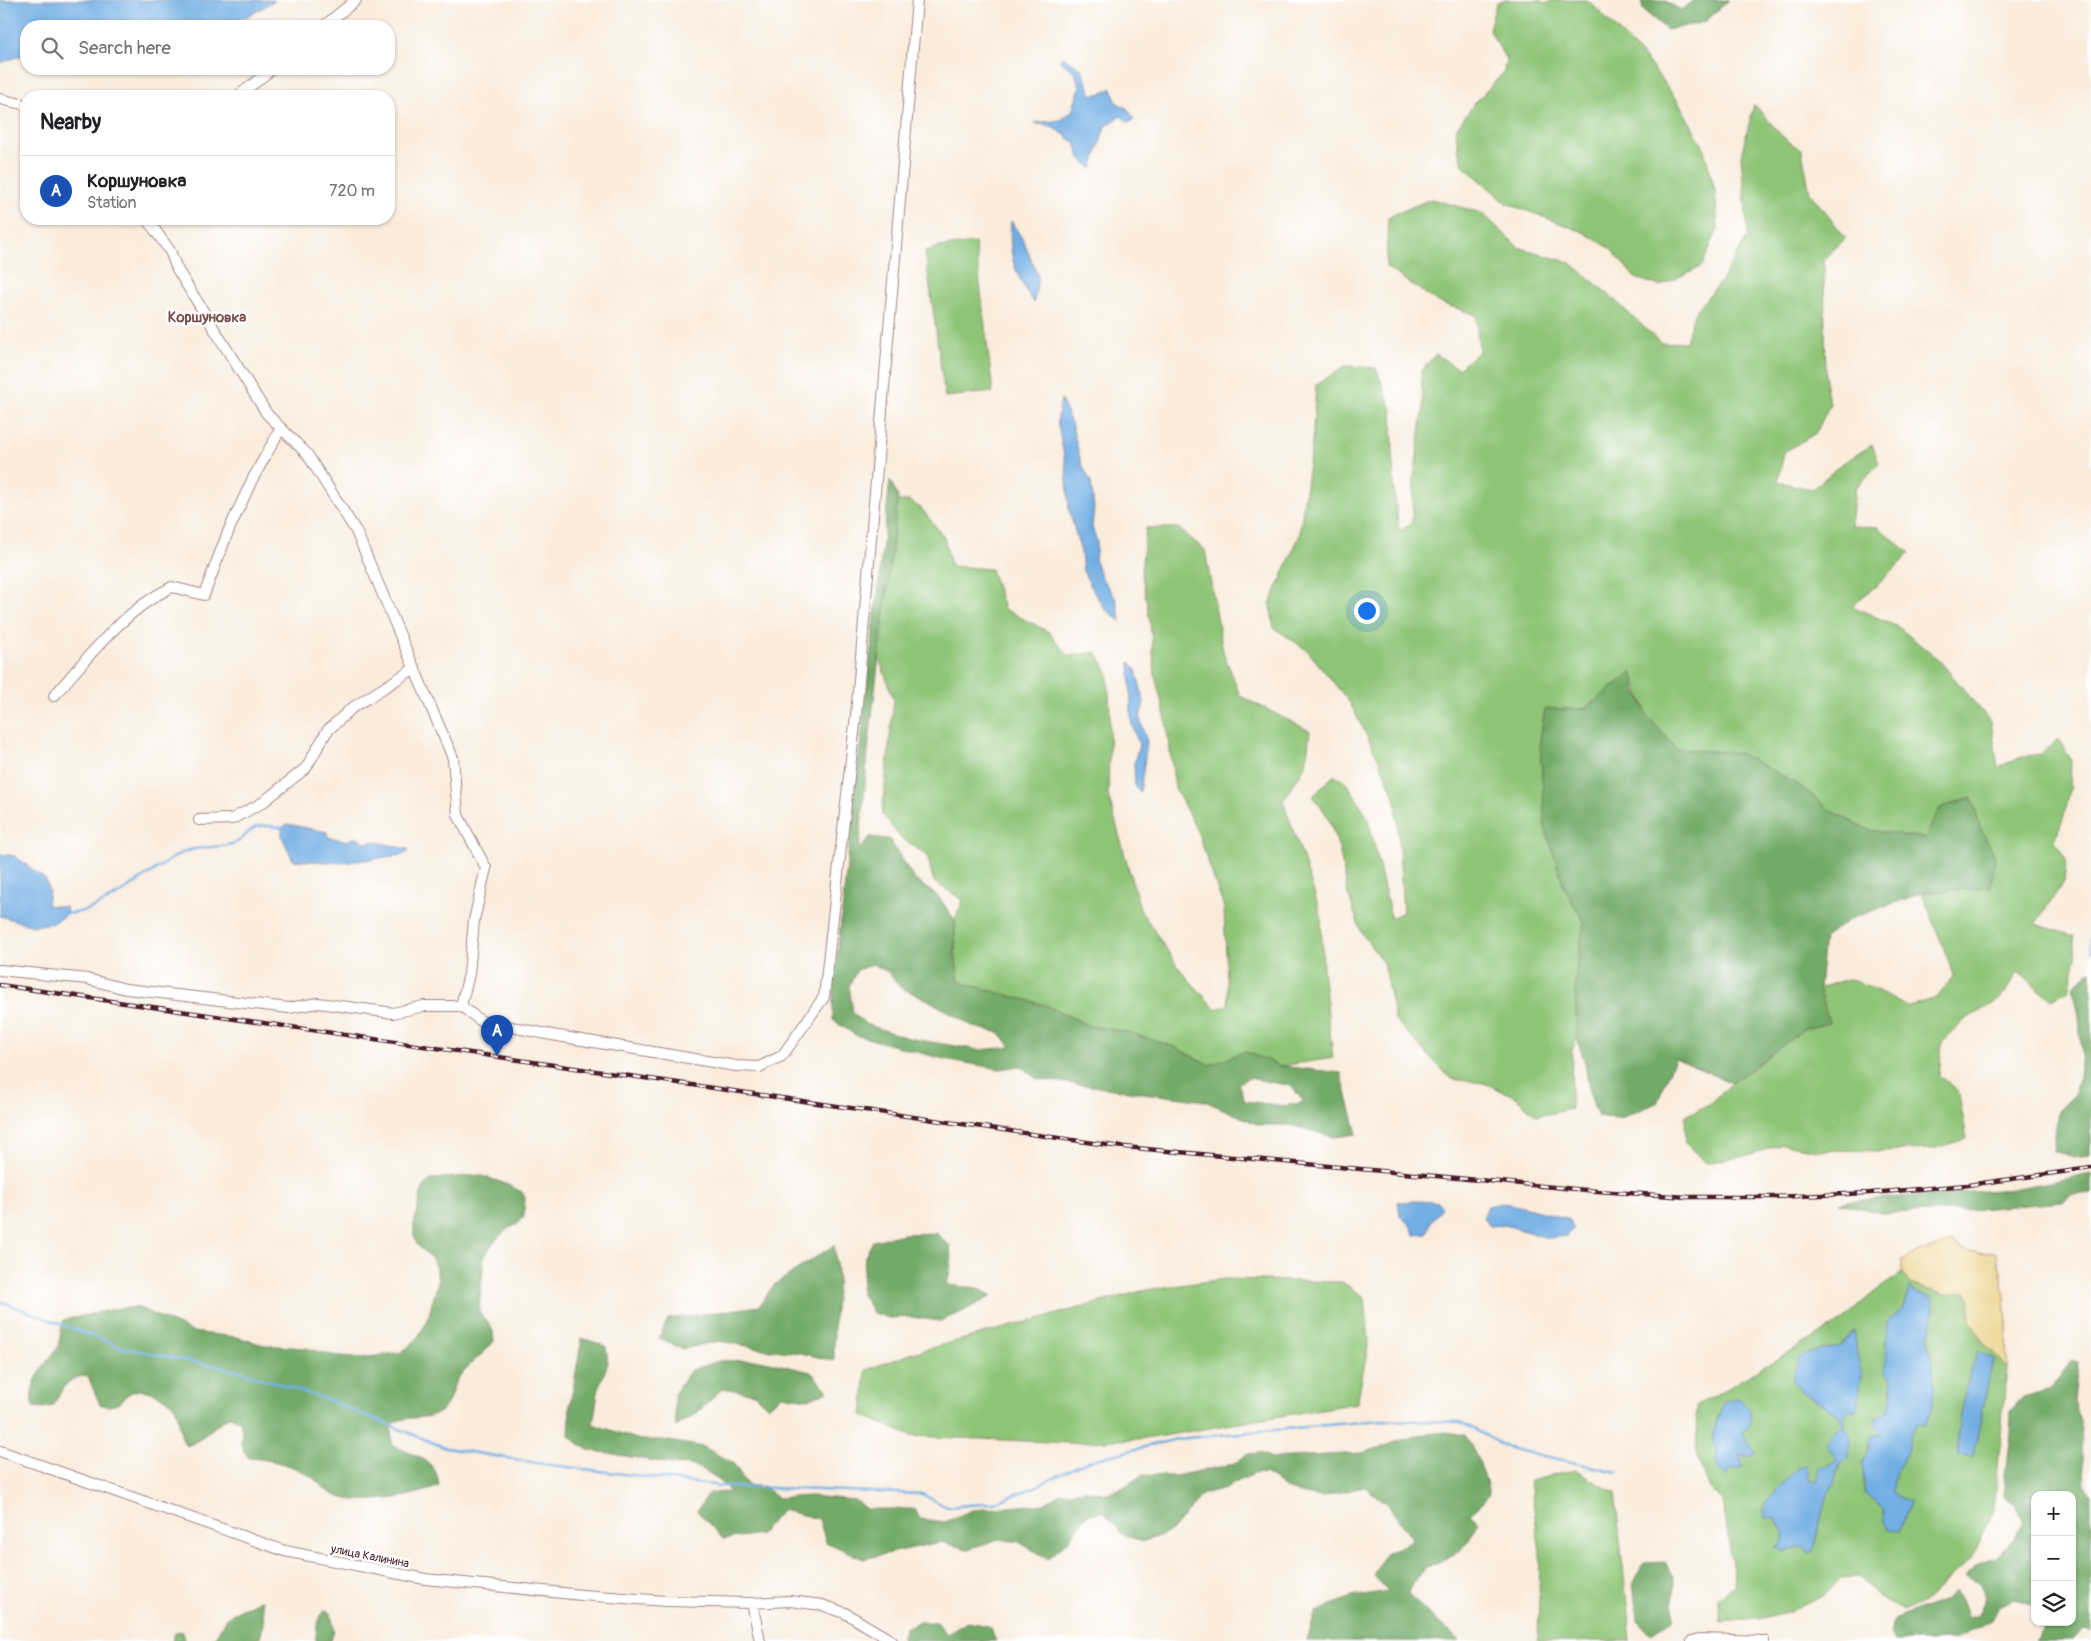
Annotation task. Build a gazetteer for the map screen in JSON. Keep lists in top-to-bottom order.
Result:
{
  "streets": {
    "street": ["улица Калинина"]
  },
  "districts": ["Коршуновка"],
  "page": {
    "search": "Search here",
    "heading": "Nearby",
    "list": [
      {
        "mark": "A",
        "name": "Коршуновка",
        "note": "Station",
        "value": "720 m"
      }
    ],
    "pins": "A",
    "map_buttons": ["+", "−"]
  }
}
